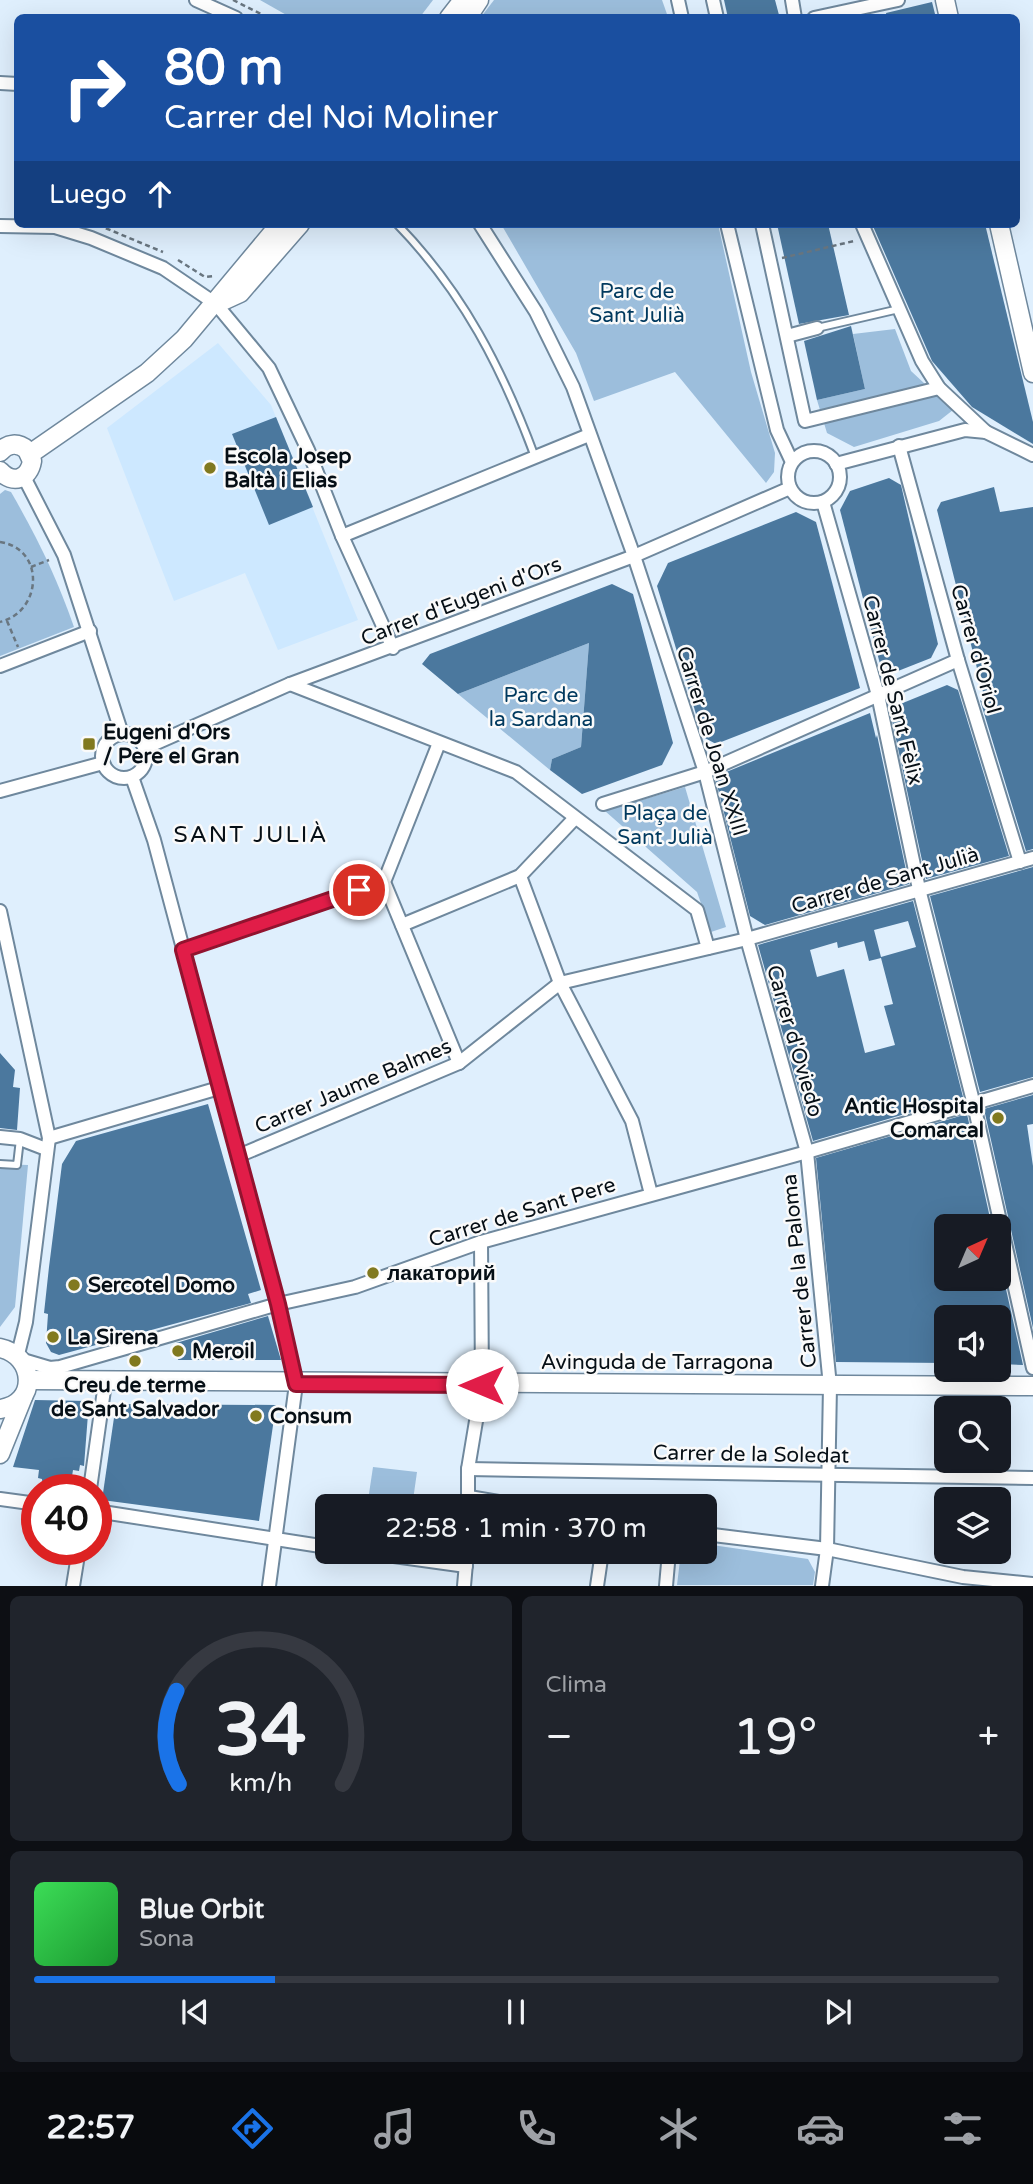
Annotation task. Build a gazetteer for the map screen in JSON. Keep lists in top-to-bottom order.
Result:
{
  "streets": {
    "street": [
      "Carrer d'Eugeni d'Ors",
      "Carrer d'Oriol",
      "Carrer de Sant Fèlix",
      "Carrer de Joan XXIII",
      "Carrer de Sant Julià",
      "Carrer d'Oviedo",
      "Carrer Jaume Balmes",
      "Carrer de Sant Pere",
      "Carrer de la Paloma",
      "Avinguda de Tarragona",
      "Carrer de la Soledat"
    ]
  },
  "crossings": [
    ["Carrer d'Eugeni d'Ors", "Carrer de Sant Fèlix"],
    ["Carrer d'Eugeni d'Ors", "Carrer de Joan XXIII"],
    ["Carrer d'Oriol", "Carrer de Sant Julià"],
    ["Carrer de Sant Fèlix", "Carrer de Sant Julià"],
    ["Carrer de Sant Fèlix", "Carrer de Sant Pere"],
    ["Carrer de Joan XXIII", "Carrer de Sant Julià"],
    ["Carrer de Joan XXIII", "Carrer d'Oviedo"],
    ["Carrer de Joan XXIII", "Carrer Jaume Balmes"],
    ["Carrer de Sant Julià", "Carrer d'Oviedo"],
    ["Carrer de Sant Julià", "Carrer Jaume Balmes"],
    ["Carrer d'Oviedo", "Carrer Jaume Balmes"],
    ["Carrer d'Oviedo", "Carrer de Sant Pere"],
    ["Carrer d'Oviedo", "Carrer de la Paloma"],
    ["Carrer de Sant Pere", "Carrer de la Paloma"],
    ["Carrer de la Paloma", "Avinguda de Tarragona"],
    ["Carrer de la Paloma", "Carrer de la Soledat"]
  ],
  "districts": ["SANT JULIÀ"],
  "parks": ["Parc de Sant Julià", "Parc de la Sardana", "Plaça de Sant Julià"],
  "places": {
    "other": [
      "Escola Josep Baltà i Elias",
      "Antic Hospital Comarcal",
      "лакаторий",
      "Sercotel Domo",
      "La Sirena",
      "Meroil",
      "Creu de terme de Sant Salvador",
      "Consum"
    ],
    "transit": ["Eugeni d'Ors / Pere el Gran"]
  },
  "north": "top right",
  "page": {
    "turn": ["80 m", "Carrer del Noi Moliner"],
    "then": "Luego",
    "limit": "40",
    "trip": "22:58 · 1 min · 370 m",
    "tile": "Clima",
    "heat": ["−", "19°", "+"],
    "song": ["Blue Orbit", "Sona"],
    "tabs": "22:57",
    "gauge": ["34", "km/h"]
  }
}
